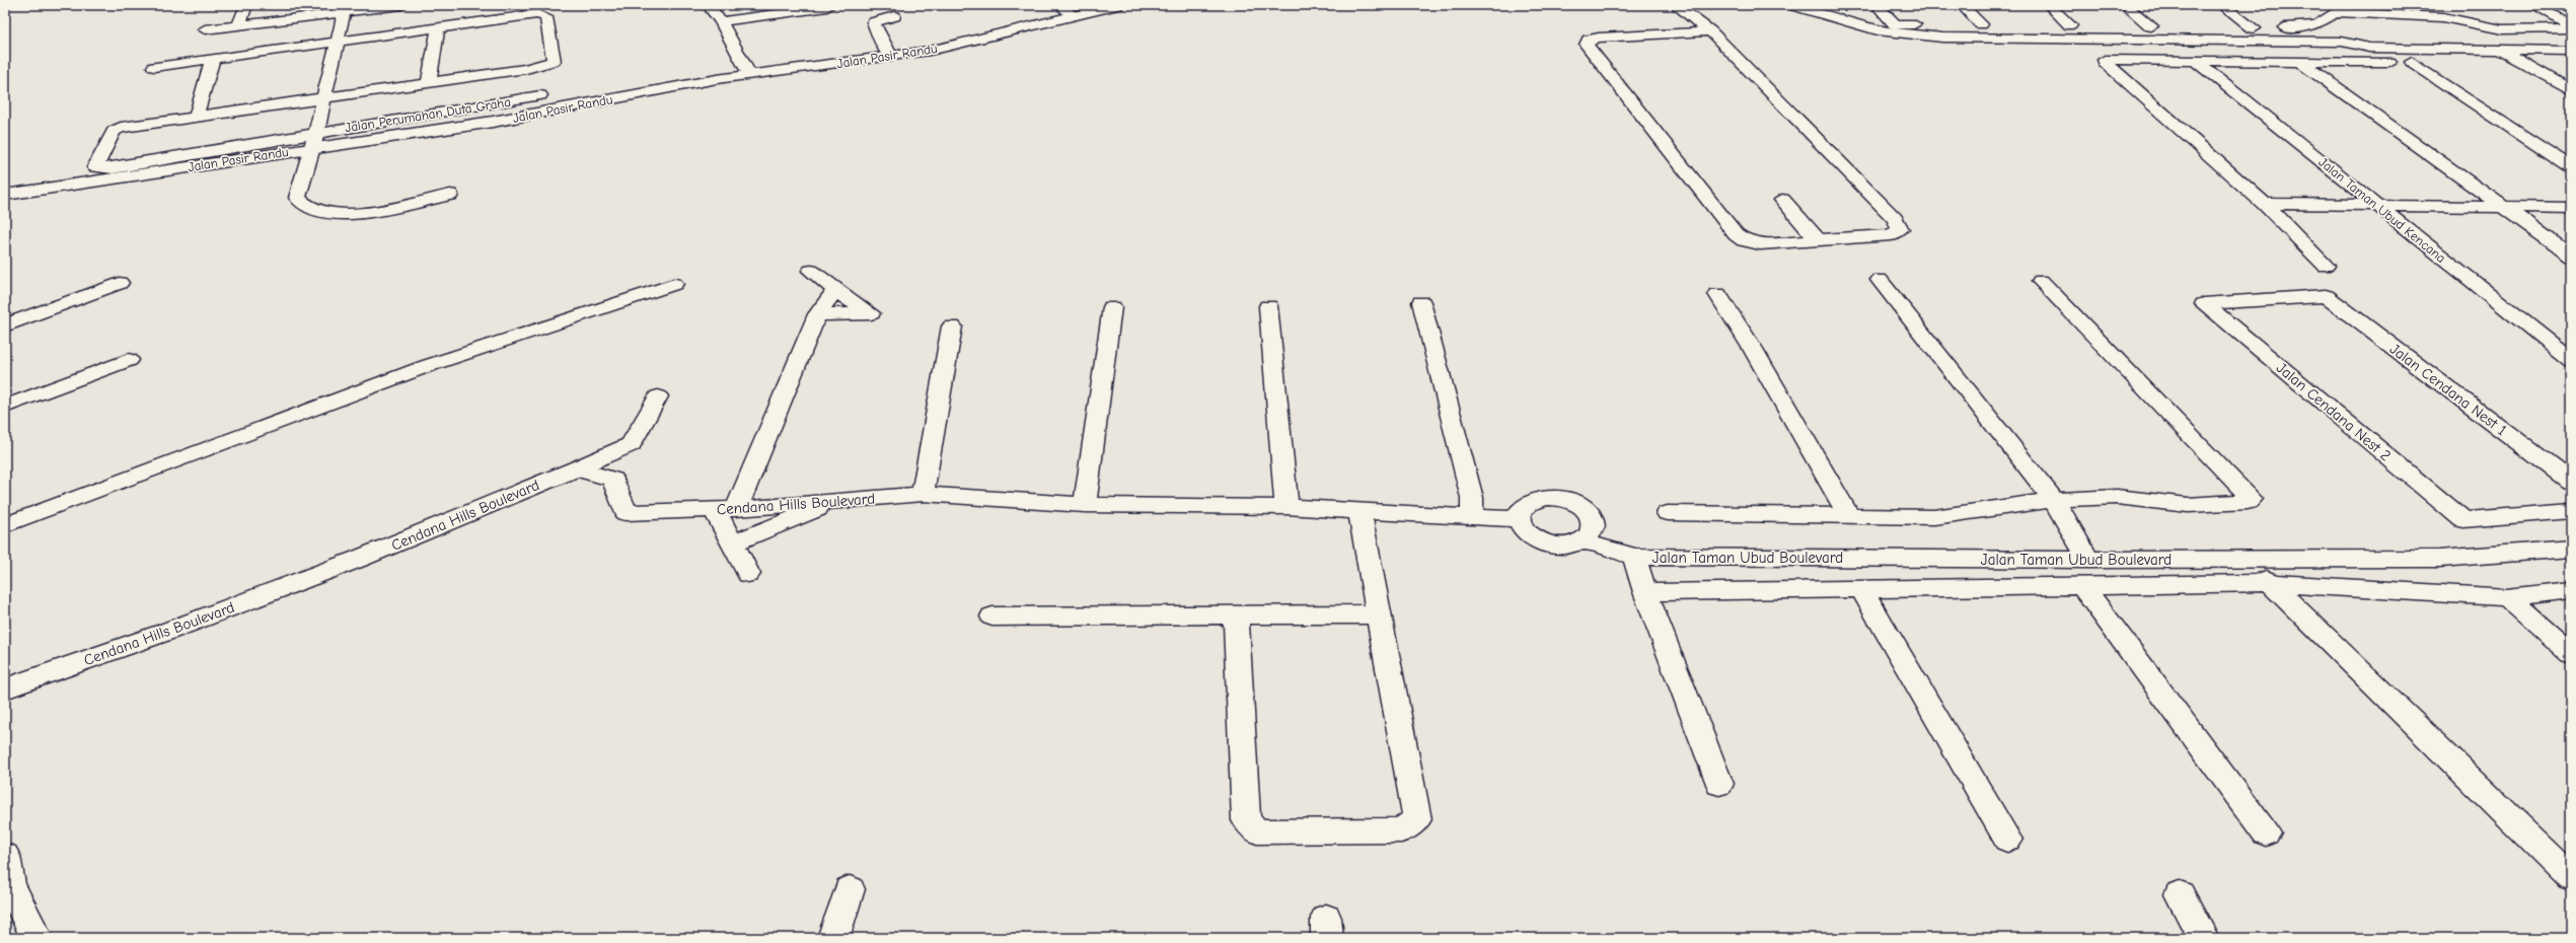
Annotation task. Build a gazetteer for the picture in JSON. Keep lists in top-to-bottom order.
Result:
{
  "streets": {
    "street": [
      "Jalan Pasir Randu",
      "Jalan Perumahan Duta Graha",
      "Jalan Taman Ubud Kencana",
      "Jalan Cendana Nest 1",
      "Jalan Cendana Nest 2",
      "Cendana Hills Boulevard",
      "Jalan Taman Ubud Boulevard"
    ]
  },
  "crossings": [
    ["Jalan Pasir Randu", "Jalan Perumahan Duta Graha"],
    ["Jalan Cendana Nest 1", "Jalan Cendana Nest 2"]
  ]
}
